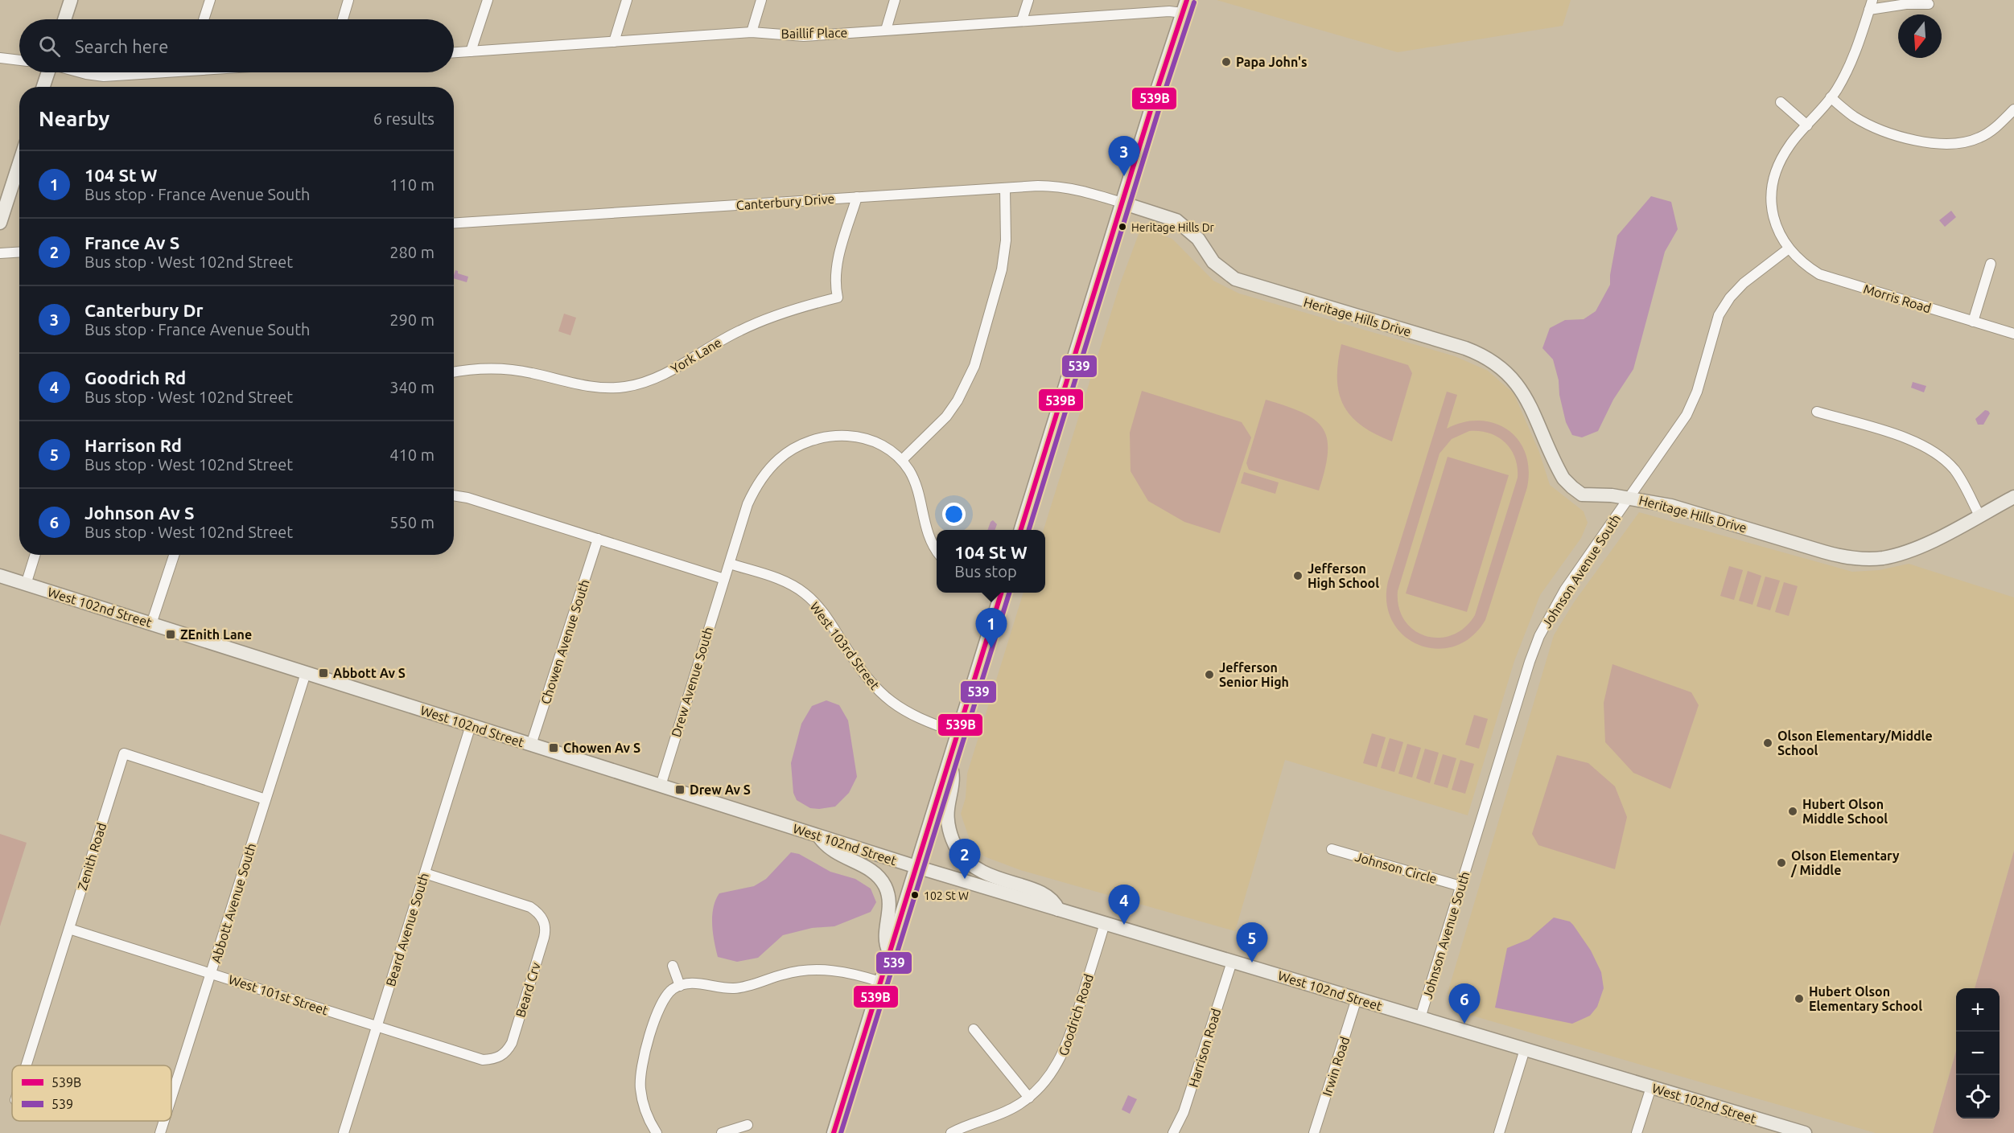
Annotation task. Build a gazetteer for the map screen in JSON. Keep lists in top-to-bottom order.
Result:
{
  "streets": {
    "street": [
      "Baillif Place",
      "Canterbury Drive",
      "Morris Road",
      "Heritage Hills Drive",
      "York Lane",
      "Johnson Avenue South",
      "West 102nd Street",
      "Chowen Avenue South",
      "West 103rd Street",
      "Drew Avenue South",
      "Zenith Road",
      "Johnson Circle",
      "Abbott Avenue South",
      "Beard Avenue South",
      "Beard Crv",
      "West 101st Street",
      "Goodrich Road",
      "Harrison Road",
      "Irwin Road"
    ]
  },
  "crossings": [
    ["Canterbury Drive", "Heritage Hills Drive"],
    ["Canterbury Drive", "York Lane"],
    ["Morris Road", "Johnson Avenue South"],
    ["Heritage Hills Drive", "Johnson Avenue South"],
    ["Johnson Avenue South", "West 102nd Street"],
    ["Johnson Avenue South", "Johnson Circle"],
    ["West 102nd Street", "Chowen Avenue South"],
    ["West 102nd Street", "Drew Avenue South"],
    ["West 102nd Street", "Abbott Avenue South"],
    ["West 102nd Street", "Beard Avenue South"],
    ["West 102nd Street", "Goodrich Road"],
    ["West 102nd Street", "Harrison Road"],
    ["West 102nd Street", "Irwin Road"],
    ["West 103rd Street", "Drew Avenue South"],
    ["Zenith Road", "Abbott Avenue South"],
    ["Zenith Road", "West 101st Street"],
    ["Abbott Avenue South", "West 101st Street"],
    ["Beard Avenue South", "Beard Crv"],
    ["Beard Avenue South", "West 101st Street"],
    ["Beard Crv", "West 101st Street"]
  ],
  "places": {
    "other": [
      "Papa John's",
      "Heritage Hills Dr",
      "Jefferson High School",
      "Jefferson Senior High",
      "Olson Elementary/Middle School",
      "Hubert Olson Middle School",
      "Olson Elementary / Middle",
      "102 St W",
      "Hubert Olson Elementary School"
    ],
    "transit": [
      "ZEnith Lane",
      "Abbott Av S",
      "Chowen Av S",
      "Drew Av S"
    ]
  },
  "lines": ["transit line 539B", "transit line 539"],
  "legend": ["539B", "539"],
  "north": "bottom",
  "page": {
    "search": "Search here",
    "heading": ["Nearby", "6 results"],
    "pins": [
      "3",
      "1",
      "2",
      "4",
      "5",
      "6"
    ],
    "list": [
      {
        "mark": "1",
        "name": "104 St W",
        "note": "Bus stop · France Avenue South",
        "value": "110 m"
      },
      {
        "mark": "2",
        "name": "France Av S",
        "note": "Bus stop · West 102nd Street",
        "value": "280 m"
      },
      {
        "mark": "3",
        "name": "Canterbury Dr",
        "note": "Bus stop · France Avenue South",
        "value": "290 m"
      },
      {
        "mark": "4",
        "name": "Goodrich Rd",
        "note": "Bus stop · West 102nd Street",
        "value": "340 m"
      },
      {
        "mark": "5",
        "name": "Harrison Rd",
        "note": "Bus stop · West 102nd Street",
        "value": "410 m"
      },
      {
        "mark": "6",
        "name": "Johnson Av S",
        "note": "Bus stop · West 102nd Street",
        "value": "550 m"
      }
    ],
    "popup": ["104 St W", "Bus stop"],
    "map_buttons": ["+", "−"]
  }
}
